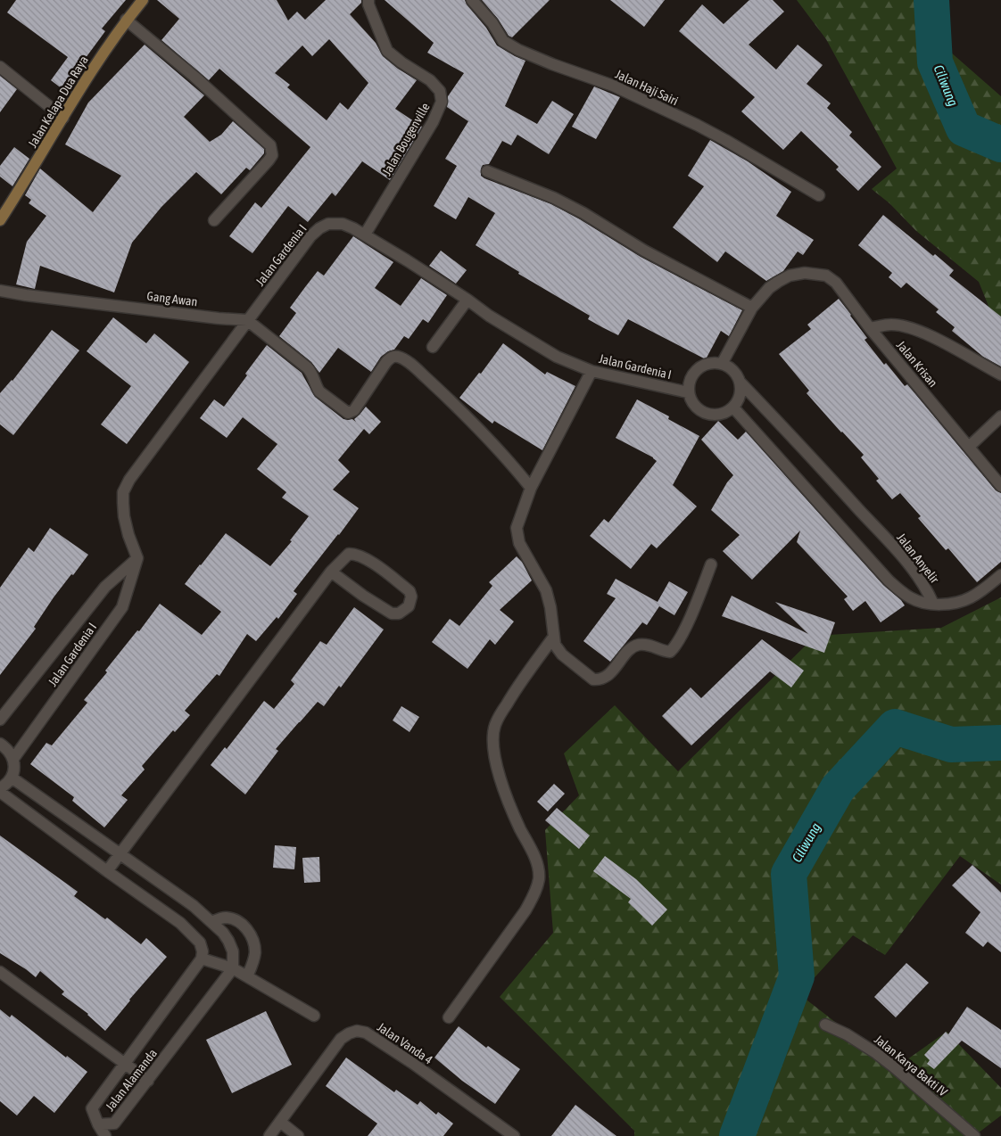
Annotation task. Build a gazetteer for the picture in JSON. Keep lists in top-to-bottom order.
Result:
{
  "streets": {
    "main road": ["Jalan Kelapa Dua Raya"],
    "street": [
      "Jalan Haji Sairi",
      "Jalan Bougenville",
      "Jalan Gardenia I",
      "Gang Awan",
      "Jalan Krisan",
      "Jalan Anyelir",
      "Jalan Vanda 4",
      "Jalan Karya Bakti IV",
      "Jalan Alamanda"
    ]
  },
  "crossings": [
    ["Jalan Bougenville", "Jalan Gardenia I"],
    ["Jalan Gardenia I", "Gang Awan"],
    ["Jalan Gardenia I", "Jalan Anyelir"]
  ],
  "water": ["Ciliwung"]
}
